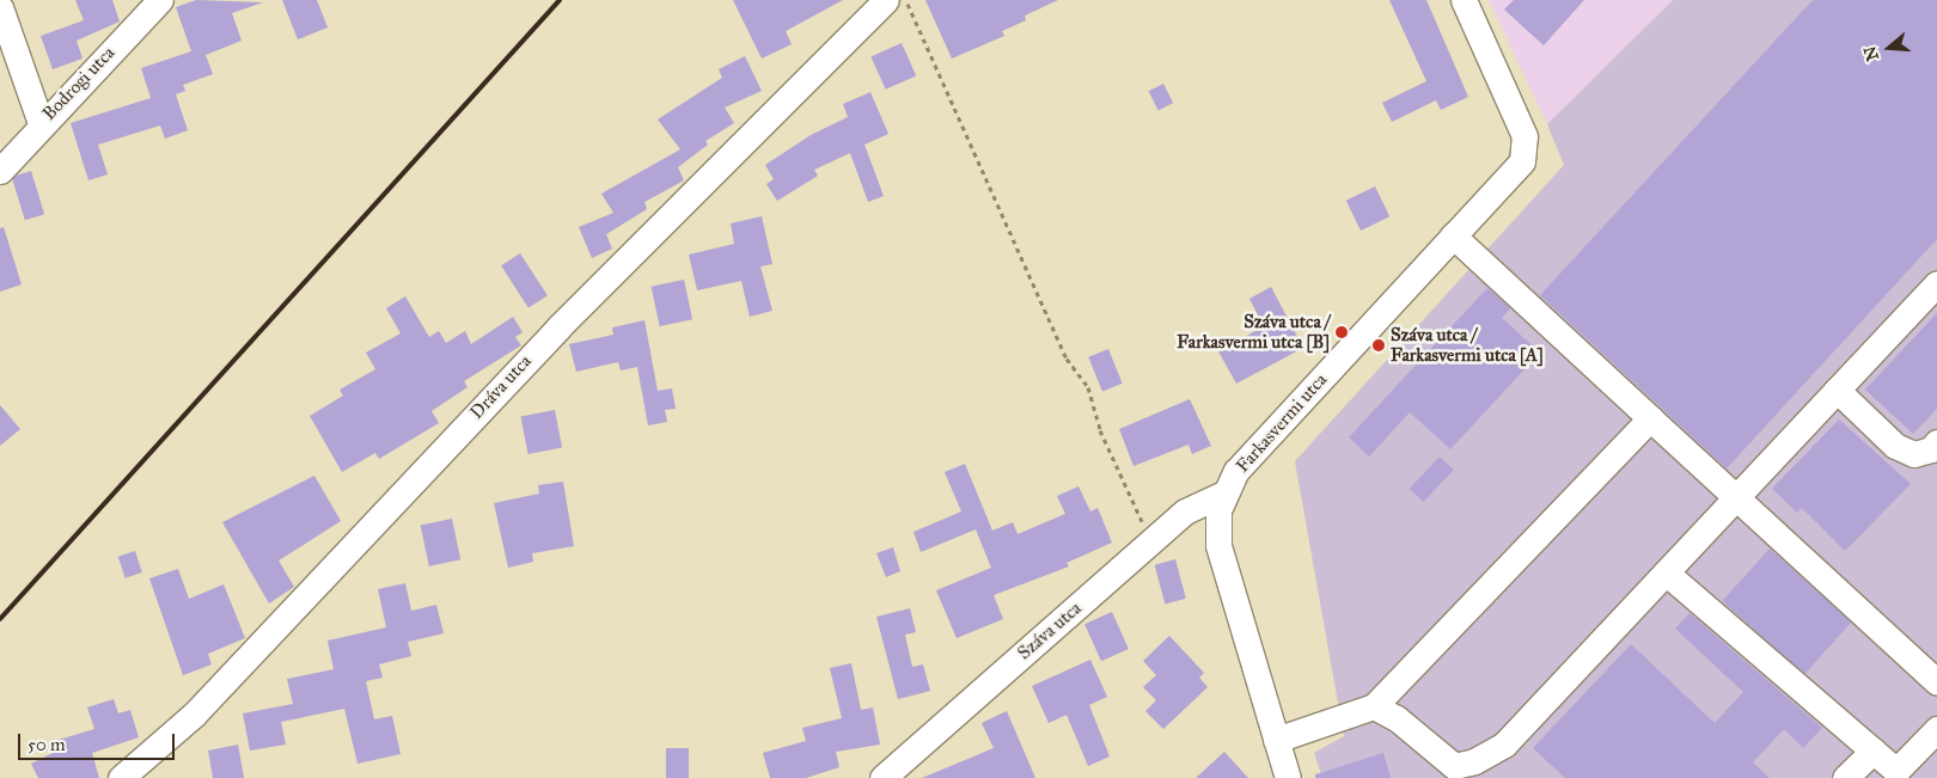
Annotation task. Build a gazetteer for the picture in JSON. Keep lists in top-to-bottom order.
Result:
{
  "streets": {
    "street": [
      "Bodrogi utca",
      "Dráva utca",
      "Farkasvermi utca",
      "Száva utca"
    ]
  },
  "crossings": [
    ["Farkasvermi utca", "Száva utca"]
  ],
  "places": ["Száva utca / Farkasvermi utca [B]", "Száva utca / Farkasvermi utca [A]"],
  "scale_bar": "50 m",
  "north": "left"
}
